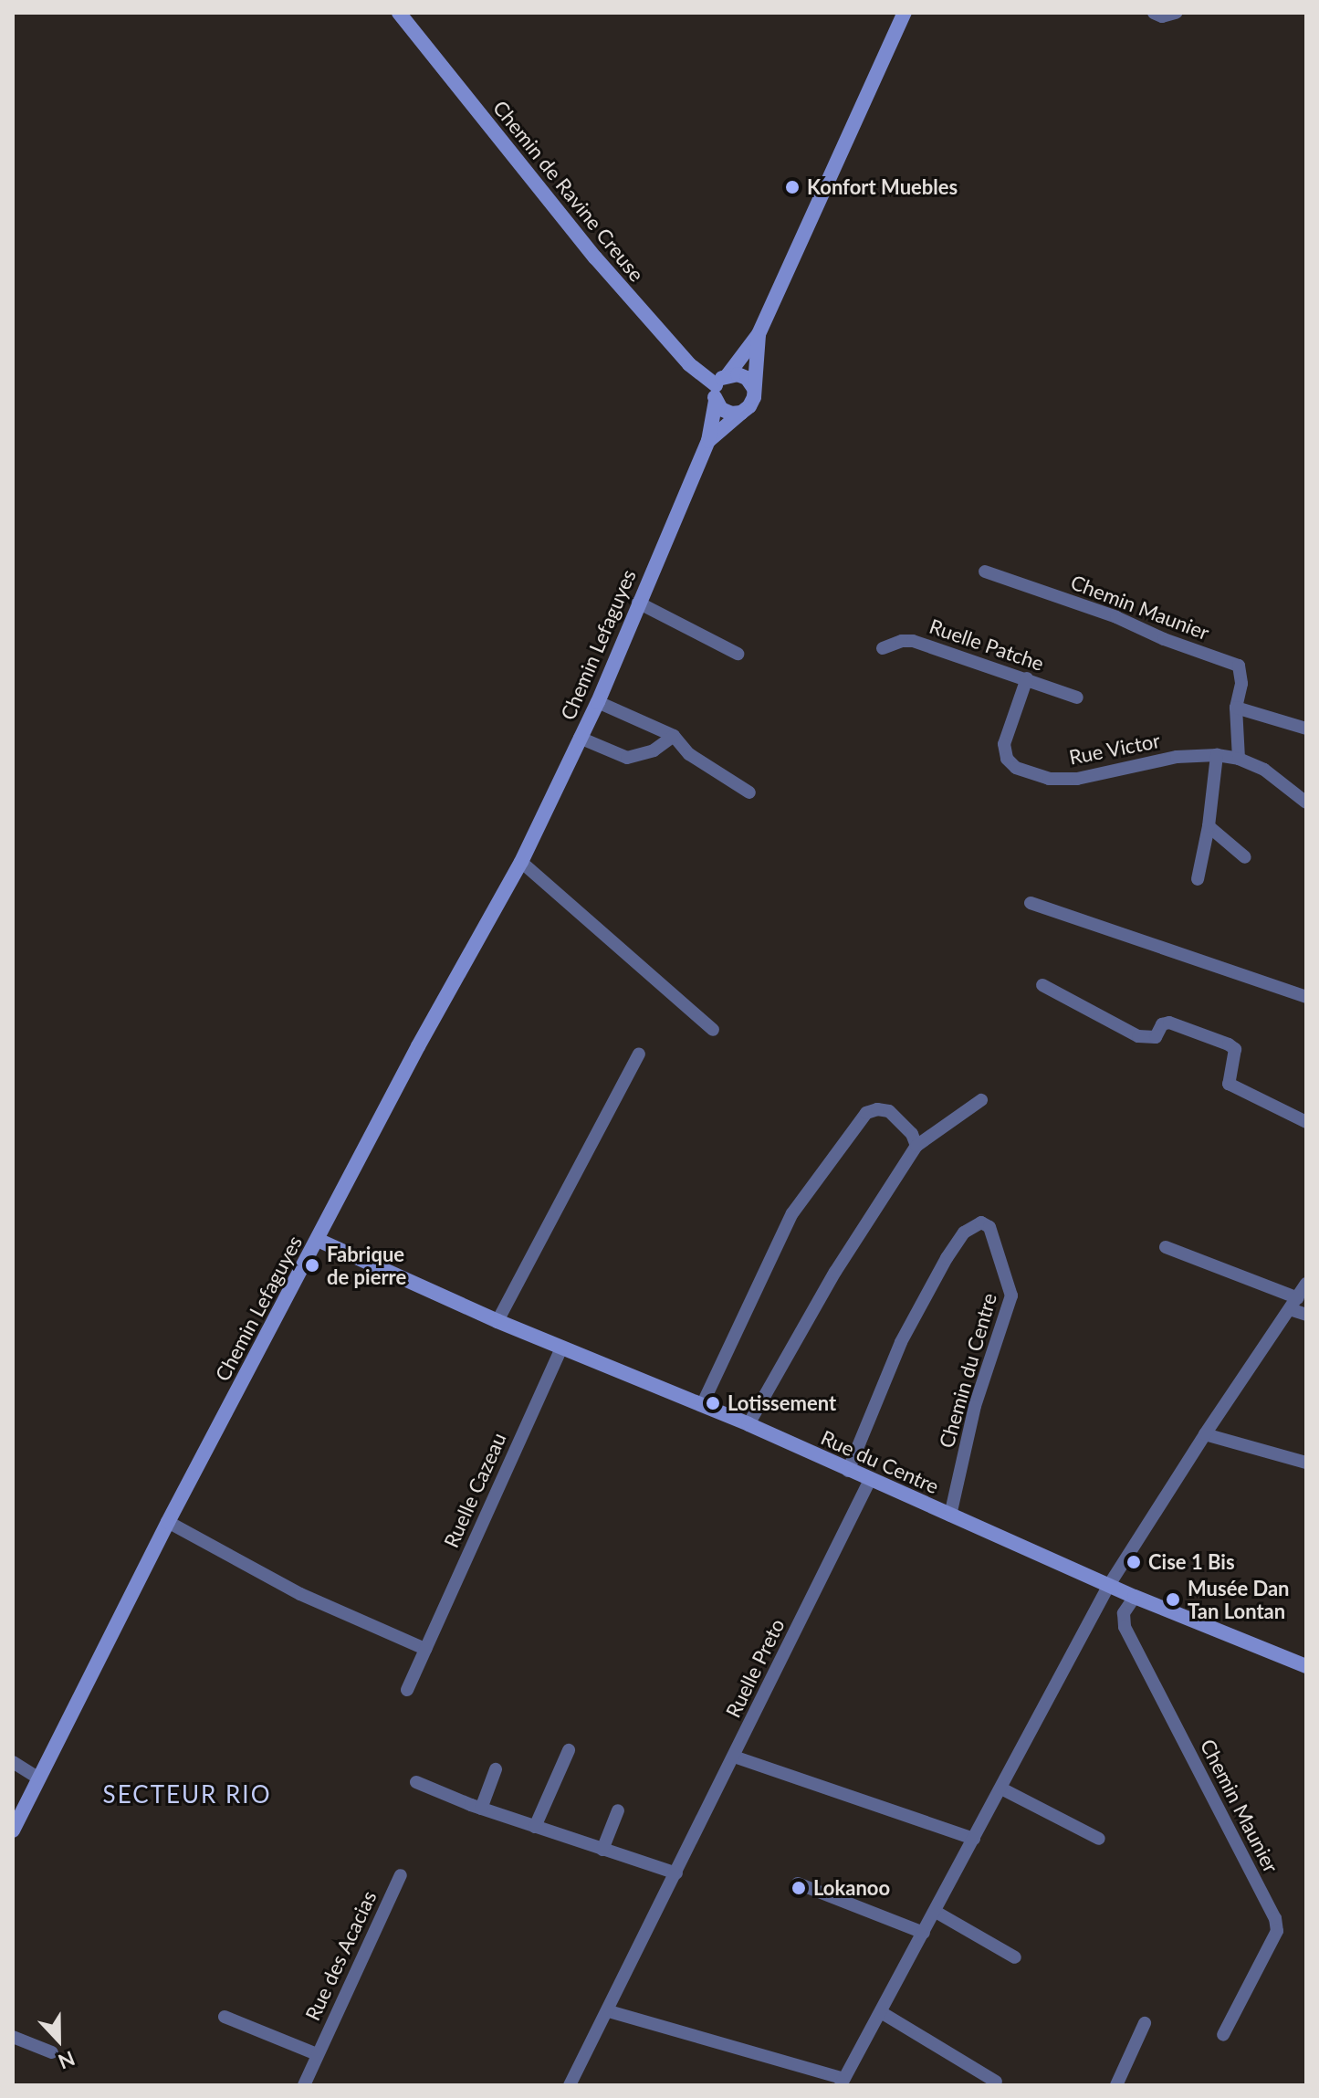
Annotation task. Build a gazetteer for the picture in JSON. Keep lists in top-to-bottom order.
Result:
{
  "streets": {
    "main road": ["Chemin de Ravine Creuse", "Chemin Lefaguyes", "Rue du Centre"],
    "street": [
      "Chemin Maunier",
      "Ruelle Patche",
      "Rue Victor",
      "Chemin du Centre",
      "Ruelle Cazeau",
      "Ruelle Preto",
      "Rue des Acacias"
    ]
  },
  "crossings": [
    ["Chemin de Ravine Creuse", "Chemin Lefaguyes"],
    ["Chemin Maunier", "Rue Victor"],
    ["Chemin Maunier", "Rue du Centre"],
    ["Chemin Lefaguyes", "Rue du Centre"],
    ["Ruelle Patche", "Rue Victor"],
    ["Chemin du Centre", "Rue du Centre"],
    ["Rue du Centre", "Ruelle Cazeau"],
    ["Rue du Centre", "Ruelle Preto"]
  ],
  "districts": ["SECTEUR RIO"],
  "places": [
    "Konfort Muebles",
    "Fabrique de pierre",
    "Lotissement",
    "Cise 1 Bis",
    "Musée Dan Tan Lontan",
    "Lokanoo"
  ],
  "north": "bottom"
}
